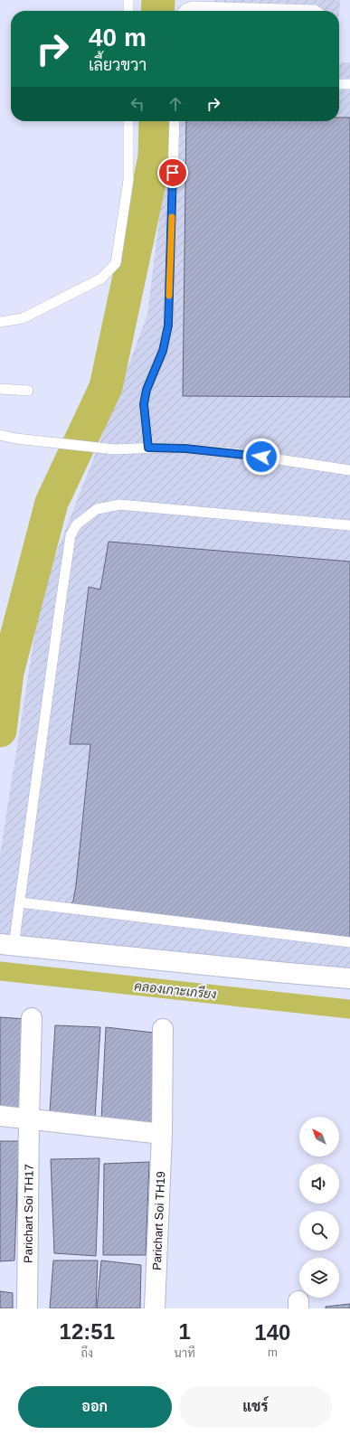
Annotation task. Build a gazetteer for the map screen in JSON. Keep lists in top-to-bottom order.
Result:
{
  "streets": {
    "street": ["Parichart Soi TH17", "Parichart Soi TH19"]
  },
  "water": ["คลองเกาะเกรียง"],
  "north": "top left",
  "page": {
    "turn": ["40 m", "เลี้ยวขวา"],
    "eta": [
      "12:51",
      "ถึง",
      "1",
      "นาที",
      "140",
      "m"
    ],
    "buttons": ["ออก", "แชร์"]
  }
}
